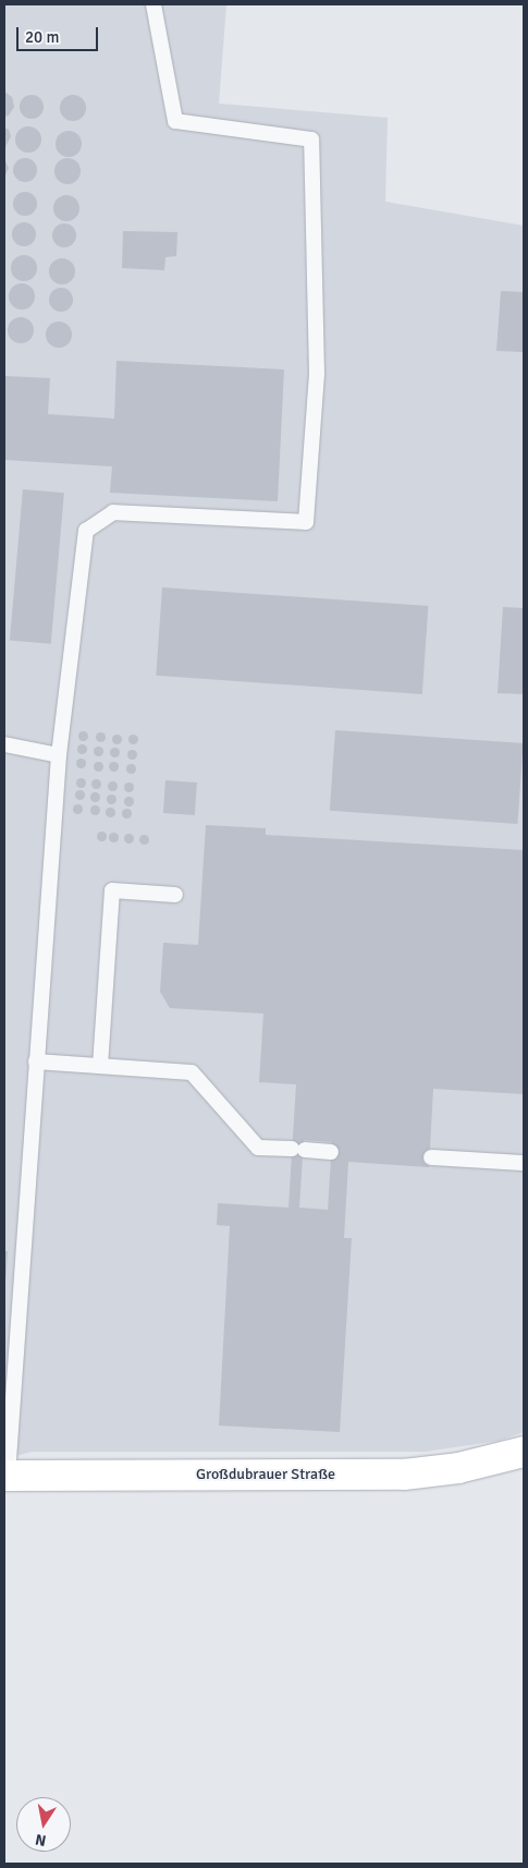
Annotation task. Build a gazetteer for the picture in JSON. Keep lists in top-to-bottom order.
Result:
{
  "streets": {
    "main road": ["Großdubrauer Straße"]
  },
  "scale_bar": "20 m",
  "north": "bottom"
}
